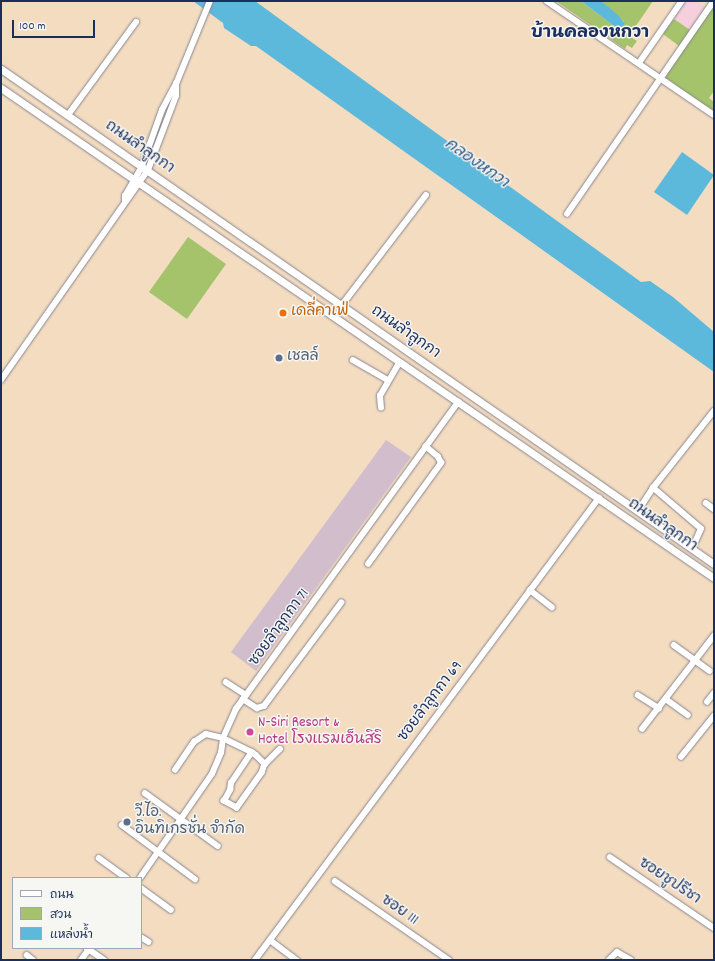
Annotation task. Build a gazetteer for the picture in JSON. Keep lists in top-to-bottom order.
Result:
{
  "streets": {
    "main road": ["ถนนลำลูกกา"],
    "street": [
      "ซอยลำลูกกา 71",
      "ซอยลำลูกกา 69",
      "ซอยชูปรีชา",
      "ซอย 111"
    ]
  },
  "crossings": [
    ["ถนนลำลูกกา", "ซอยลำลูกกา 71"],
    ["ถนนลำลูกกา", "ซอยลำลูกกา 69"]
  ],
  "districts": ["บ้านคลองหกวา"],
  "water": ["คลองหกวา"],
  "places": [
    "เดลี่คาเฟ่",
    "เชลล์",
    "N-Siri Resort & Hotel โรงแรมเอ็นสิริ",
    "วี.ไอ. อินทิเกรชั่น จำกัด"
  ],
  "legend": ["ถนน", "สวน", "แหล่งน้ำ"],
  "scale_bar": "100 m"
}
